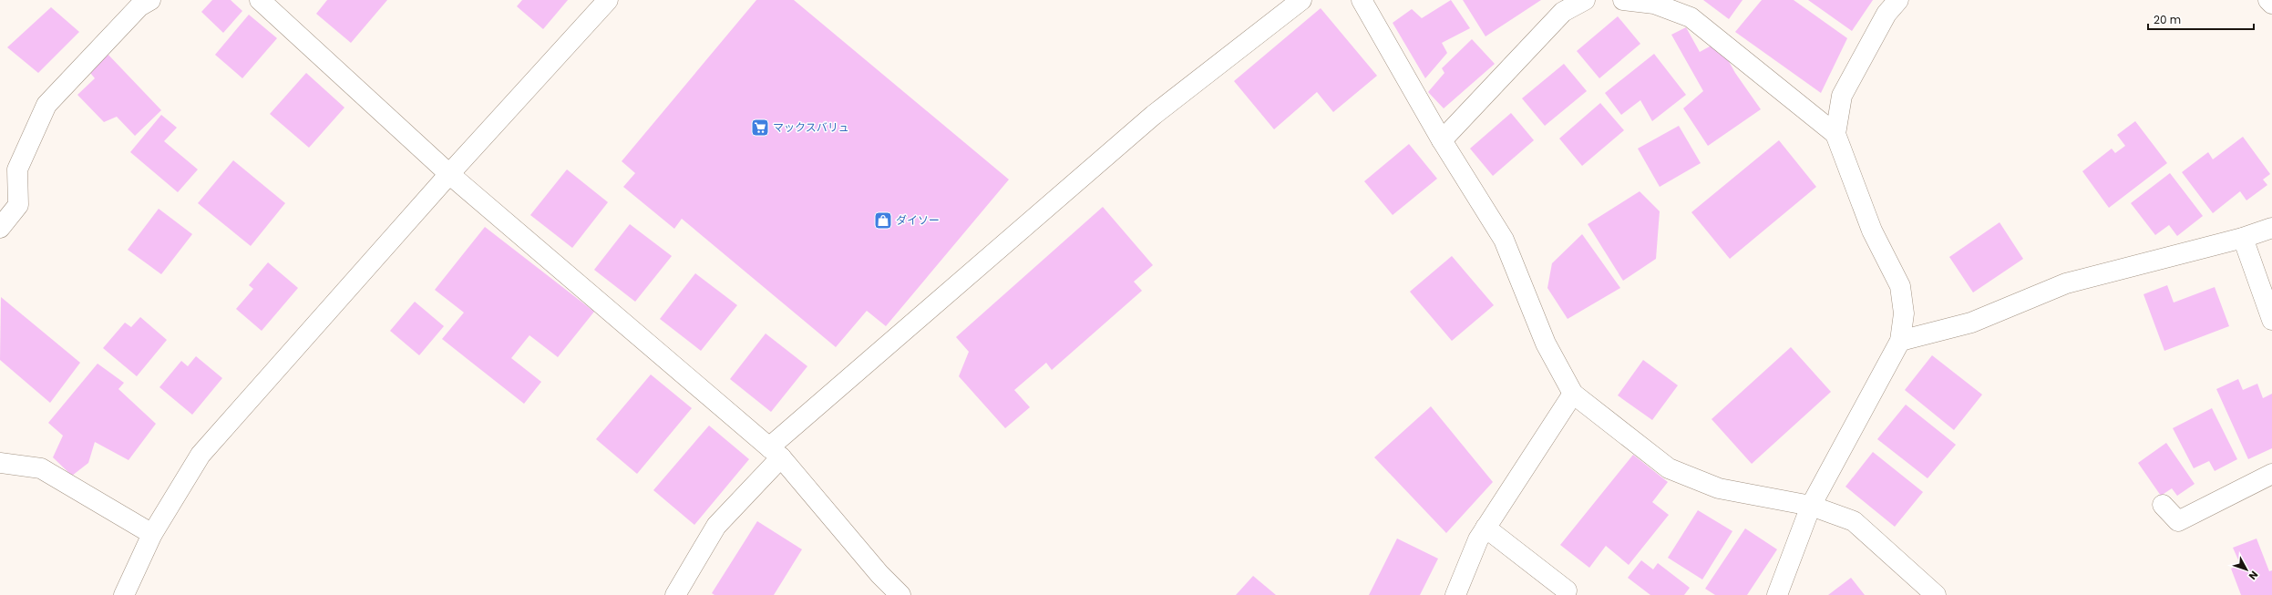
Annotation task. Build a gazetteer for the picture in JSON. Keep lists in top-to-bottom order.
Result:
{
  "places": {
    "supermarket": ["マックスバリュ"],
    "shop": ["ダイソー"]
  },
  "scale_bar": "20 m",
  "north": "bottom right"
}
